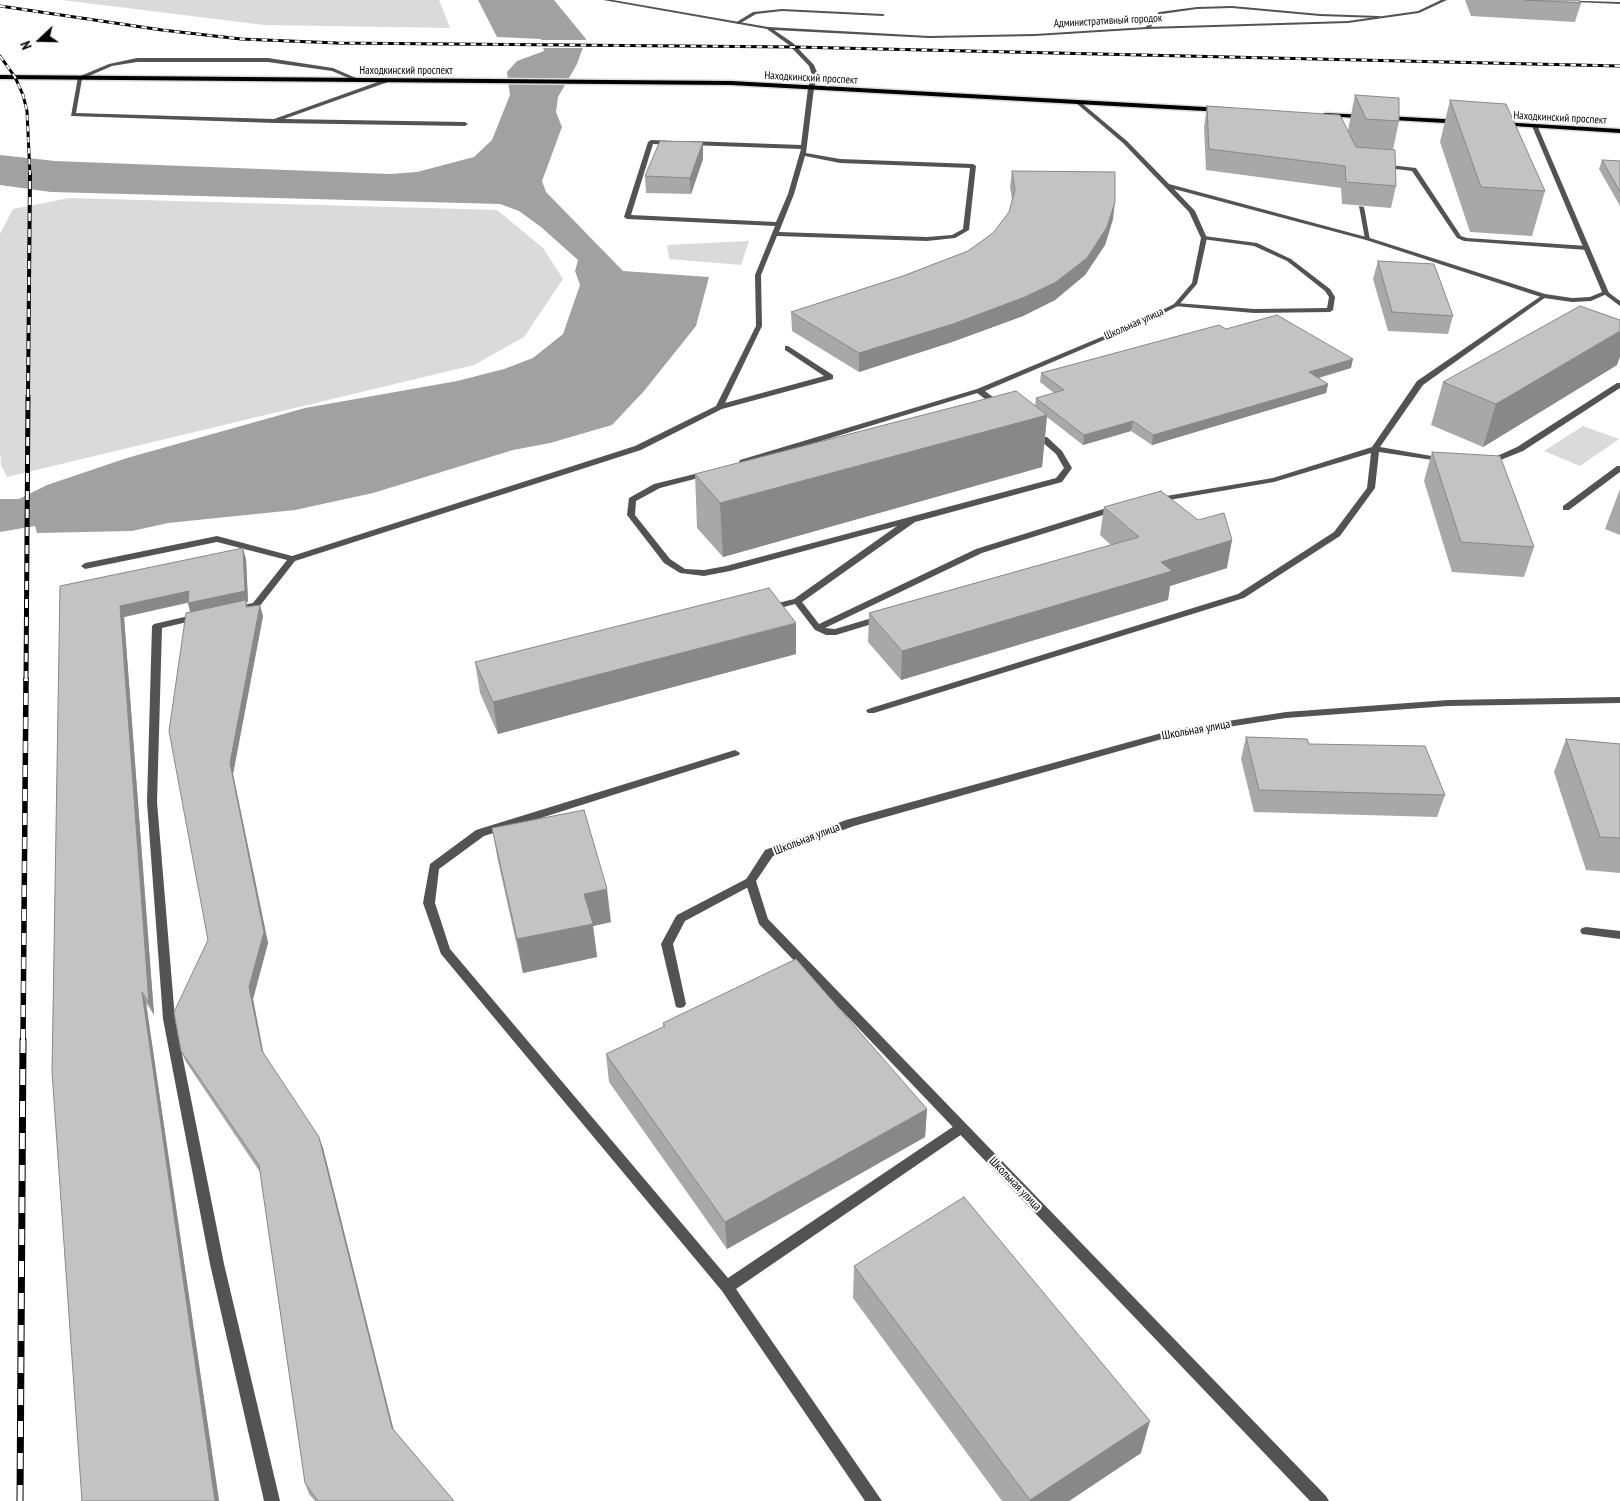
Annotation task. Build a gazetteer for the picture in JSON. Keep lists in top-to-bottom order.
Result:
{
  "streets": {
    "main road": ["Находкинский проспект"],
    "street": ["Административный городок", "Школьная улица"]
  },
  "north": "left"
}
